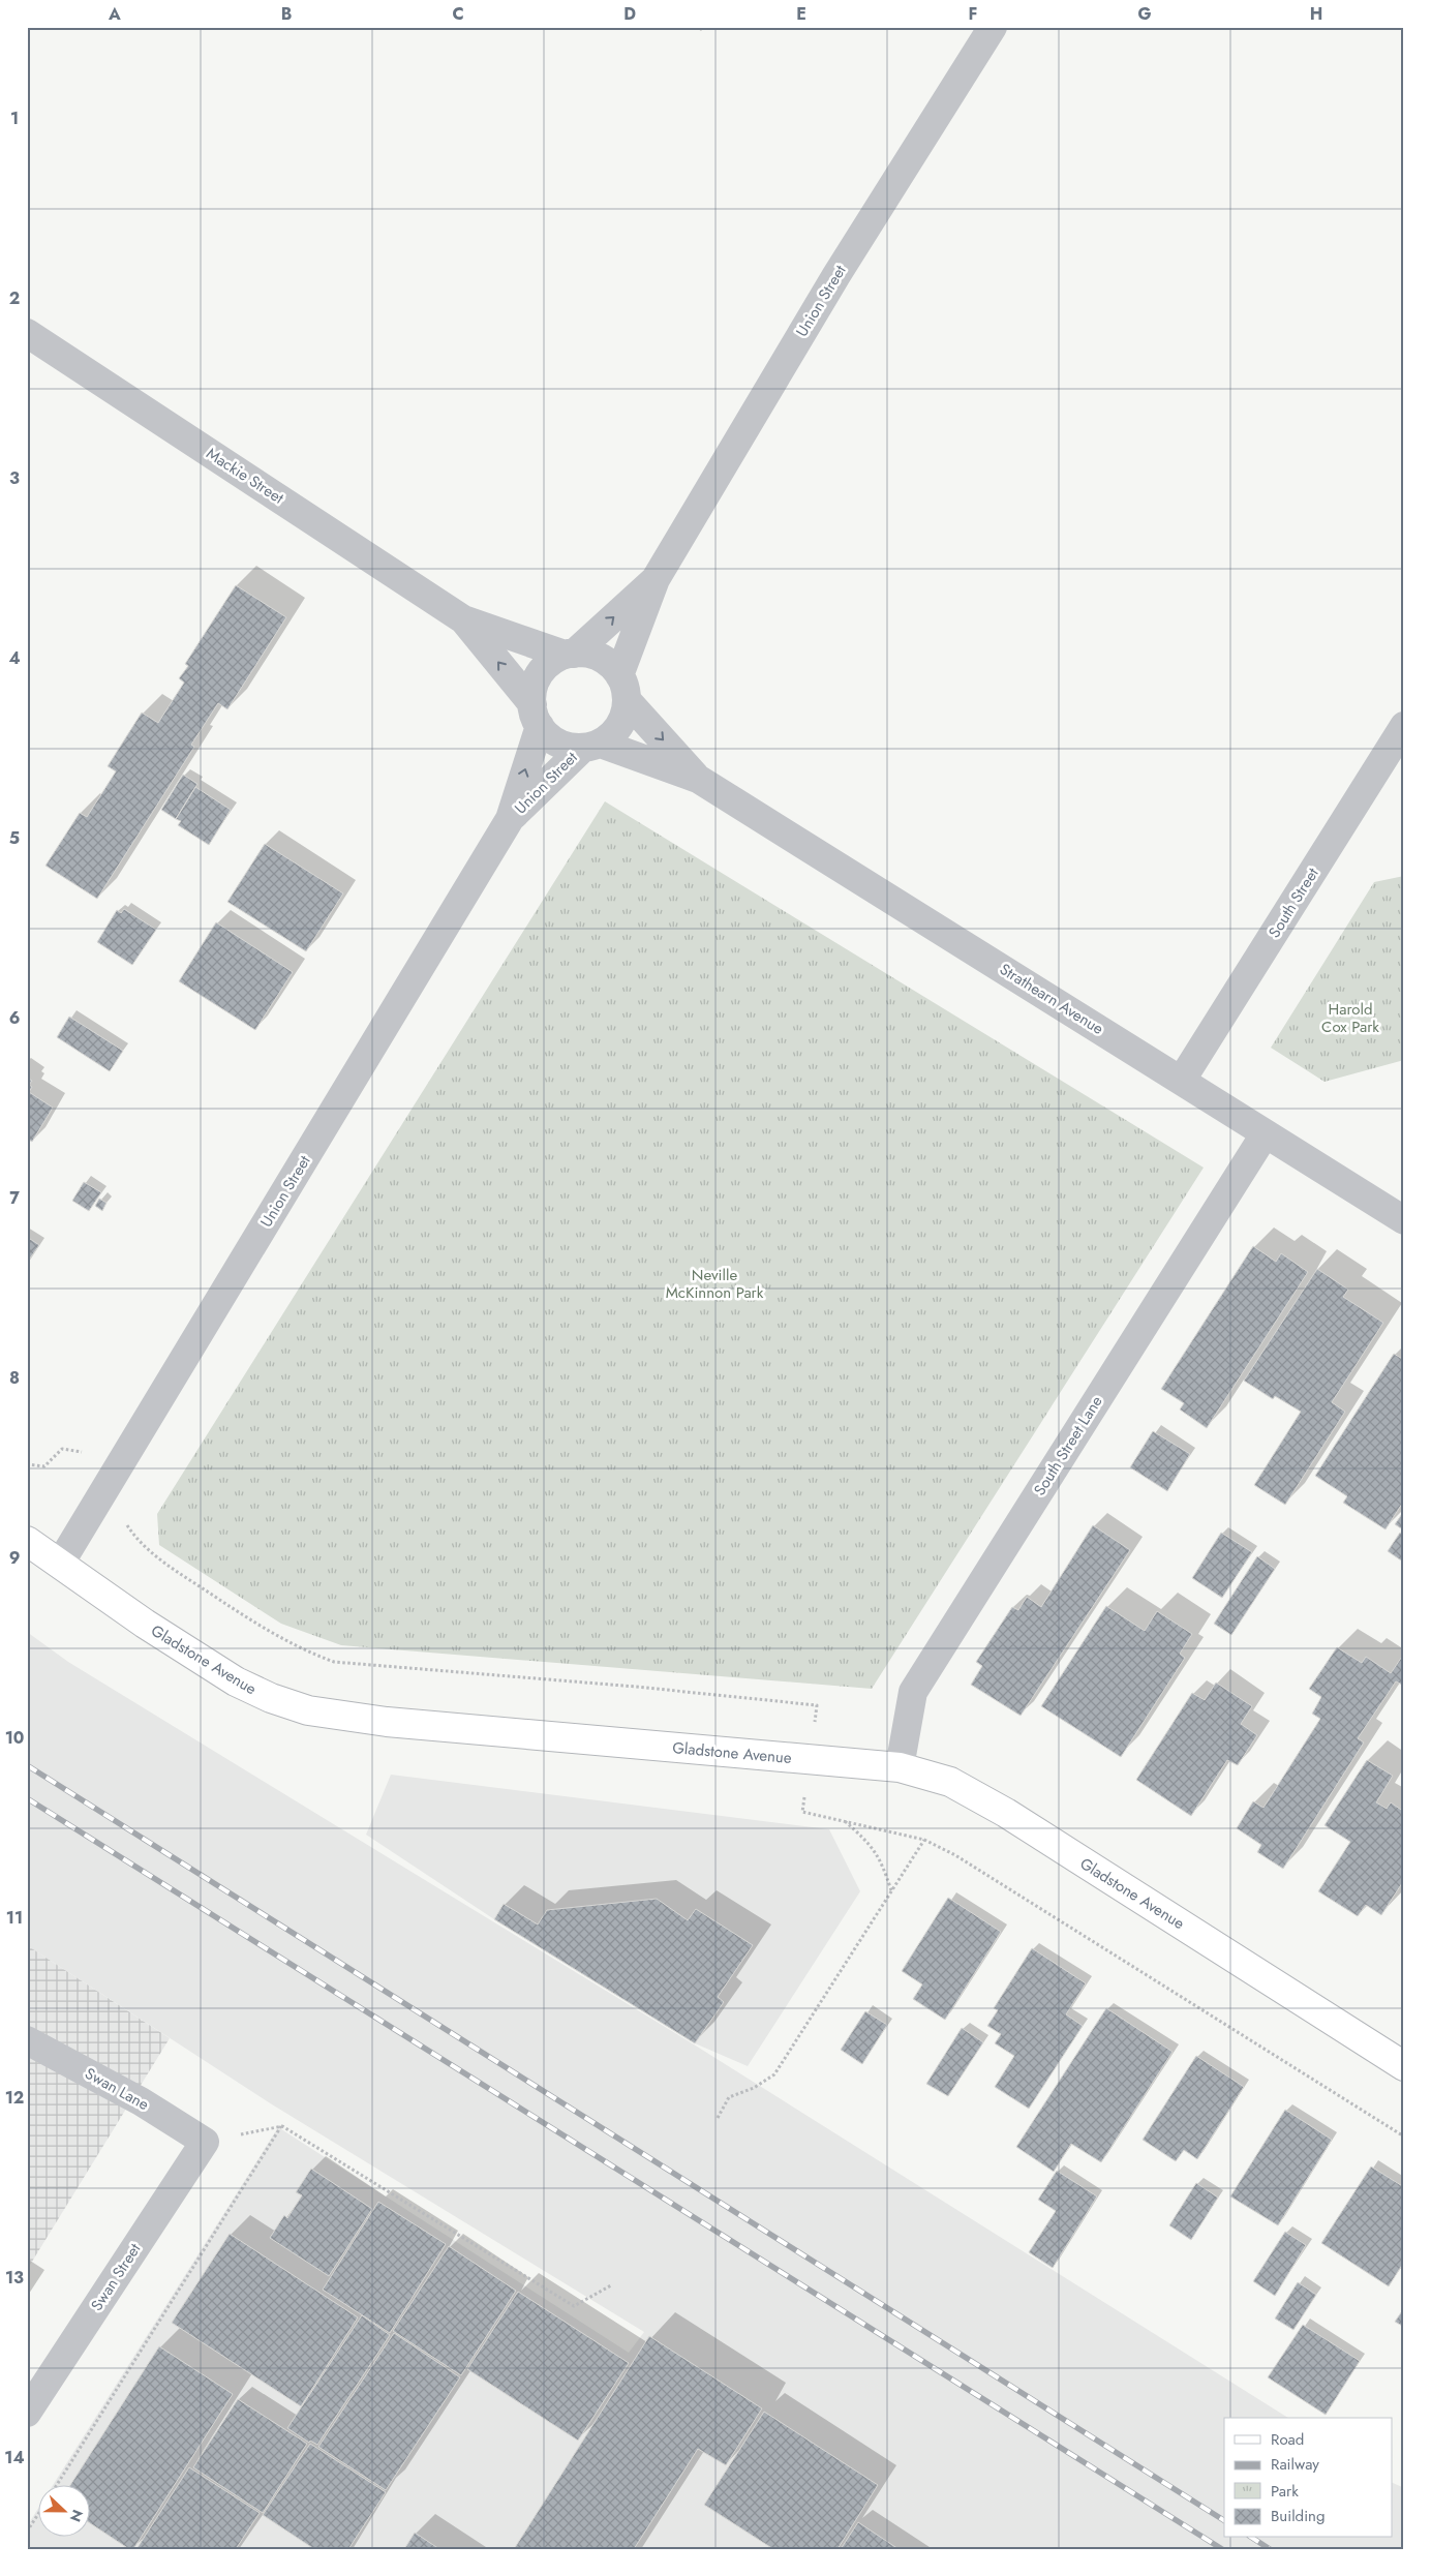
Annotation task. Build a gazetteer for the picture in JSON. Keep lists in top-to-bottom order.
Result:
{
  "streets": {
    "main road": ["Gladstone Avenue"],
    "street": [
      "Union Street",
      "Mackie Street",
      "South Street",
      "Strathearn Avenue",
      "South Street Lane",
      "Swan Lane",
      "Swan Street"
    ]
  },
  "crossings": [
    ["Union Street", "Strathearn Avenue"],
    ["Union Street", "Gladstone Avenue"],
    ["South Street", "Strathearn Avenue"],
    ["Strathearn Avenue", "South Street Lane"],
    ["South Street Lane", "Gladstone Avenue"],
    ["Swan Lane", "Swan Street"]
  ],
  "parks": ["Harold Cox Park", "Neville McKinnon Park"],
  "legend": [
    "Road",
    "Railway",
    "Park",
    "Building"
  ],
  "north": "right",
  "grid": {
    "columns": [
      "A",
      "B",
      "C",
      "D",
      "E",
      "F",
      "G",
      "H"
    ],
    "rows": [
      "1",
      "2",
      "3",
      "4",
      "5",
      "6",
      "7",
      "8",
      "9",
      "10",
      "11",
      "12",
      "13",
      "14"
    ]
  }
}
